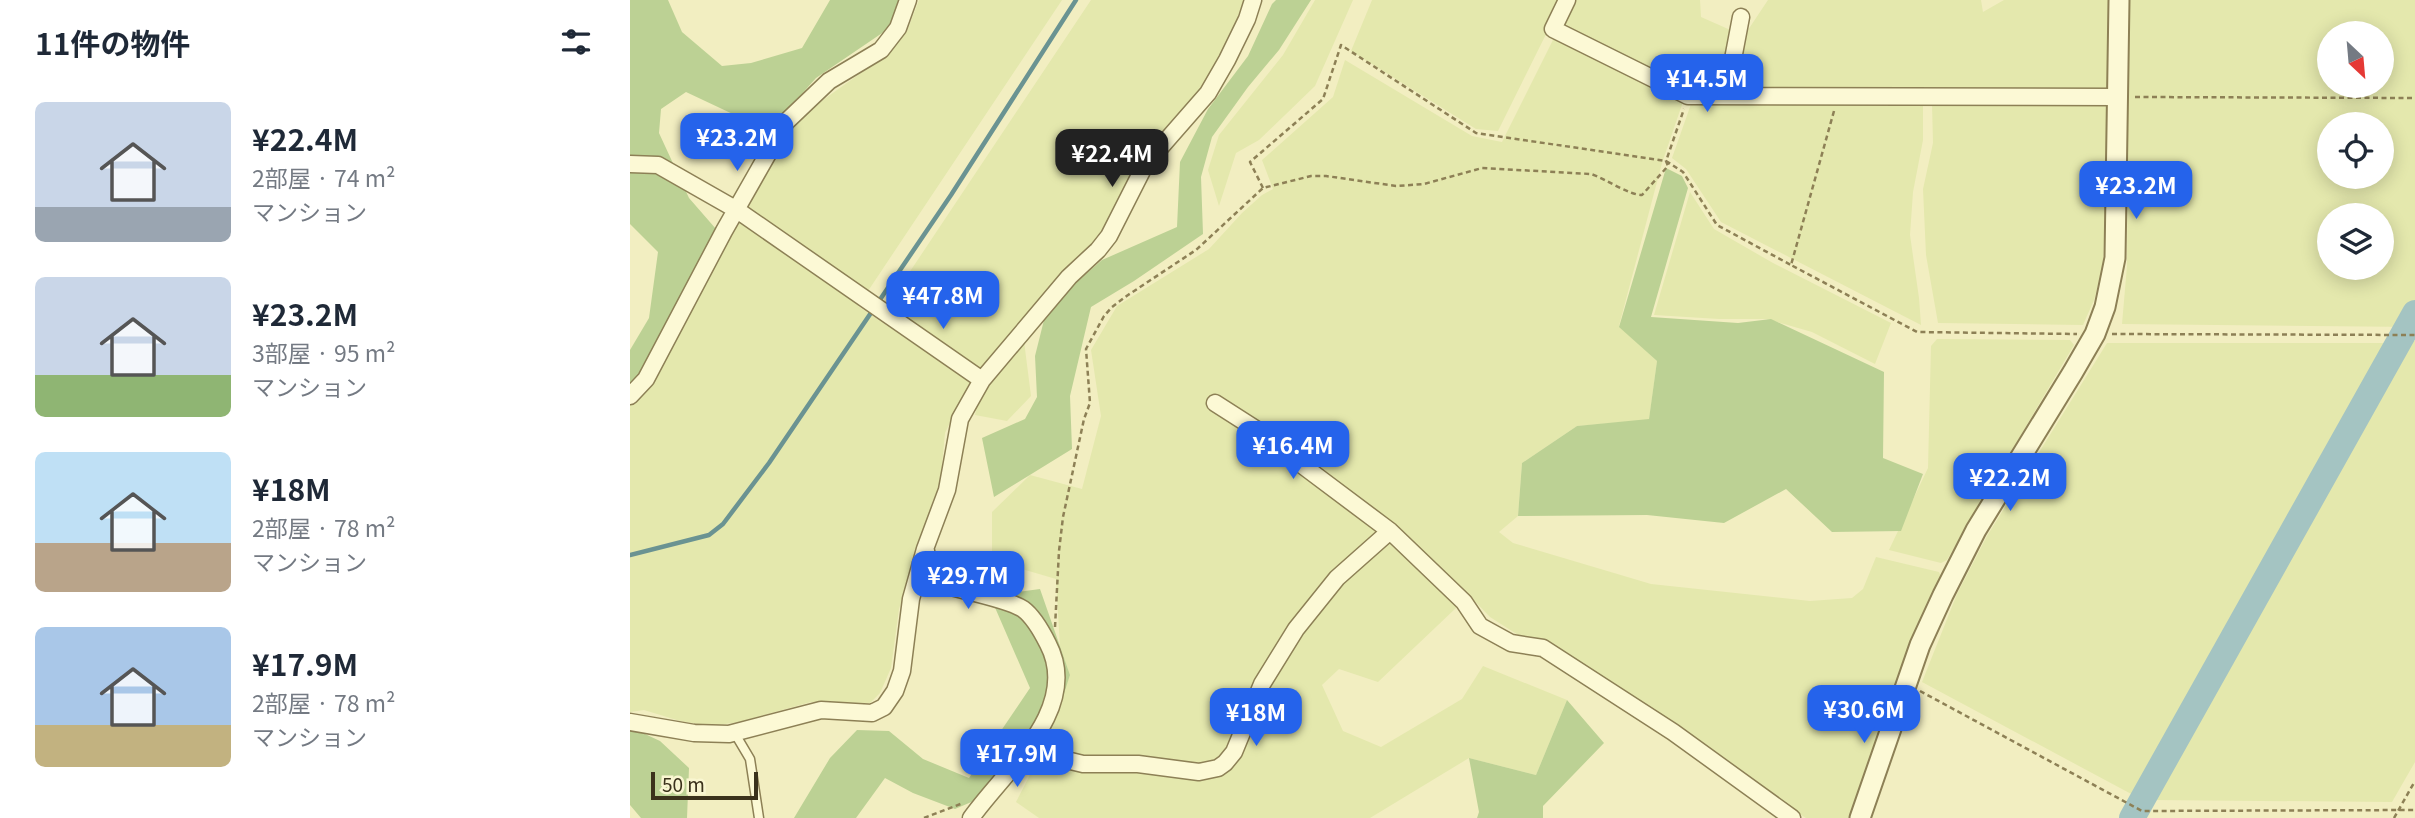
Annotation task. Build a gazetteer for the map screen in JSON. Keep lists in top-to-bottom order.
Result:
{
  "scale_bar": "50 m",
  "north": "bottom right",
  "page": {
    "heading": "11件の物件",
    "price": [
      "¥14.5M",
      "¥23.2M",
      "¥22.4M",
      "¥23.2M",
      "¥47.8M",
      "¥16.4M",
      "¥22.2M",
      "¥29.7M",
      "¥30.6M",
      "¥18M",
      "¥17.9M"
    ],
    "list": [
      {
        "name": "¥22.4M",
        "note": "2部屋 · 74 m² · マンション"
      },
      {
        "name": "¥23.2M",
        "note": "3部屋 · 95 m² · マンション"
      },
      {
        "name": "¥18M",
        "note": "2部屋 · 78 m² · マンション"
      },
      {
        "name": "¥17.9M",
        "note": "2部屋 · 78 m² · マンション"
      }
    ],
    "scale": "50 m"
  }
}
